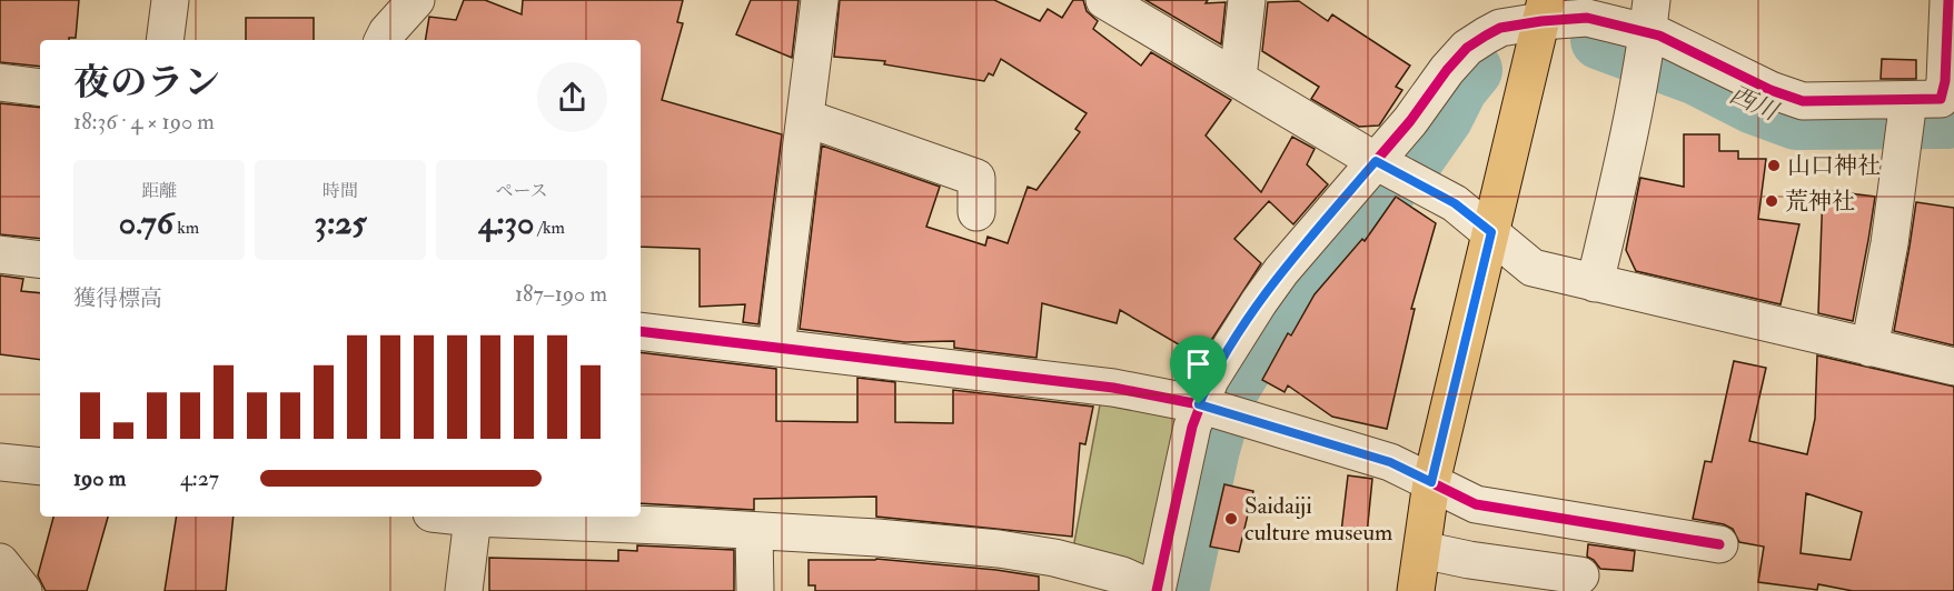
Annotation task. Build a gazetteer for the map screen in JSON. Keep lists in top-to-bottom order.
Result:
{
  "water": ["西川"],
  "places": ["山口神社", "荒神社", "Saidaiji culture museum"],
  "page": {
    "heading": ["夜のラン", "18:36 · 4 × 190 m"],
    "stats": [
      ["距離", "0.76 km"],
      ["時間", "3:25"],
      ["ペース", "4:30 /km"]
    ],
    "chart": ["獲得標高", "187–190 m"],
    "list": [
      {
        "name": "190 m",
        "note": "4:27"
      }
    ]
  }
}
